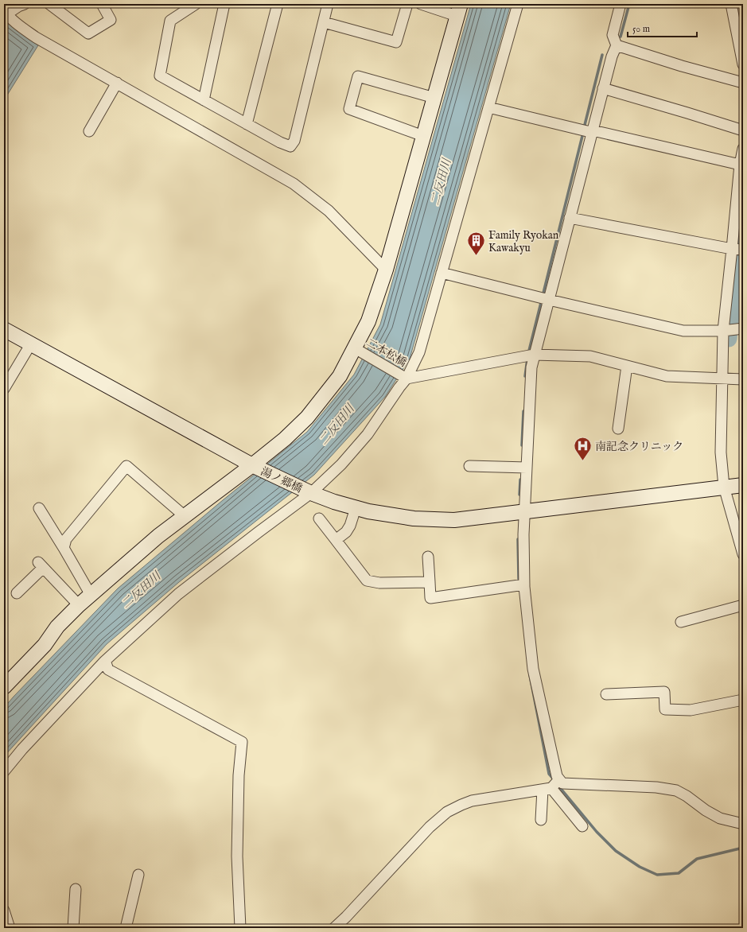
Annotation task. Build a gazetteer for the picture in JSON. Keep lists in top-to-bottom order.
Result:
{
  "streets": {
    "street": ["二本松橋", "湯ノ郷橋"]
  },
  "water": ["二反田川"],
  "places": {
    "building": ["Family Ryokan Kawakyu"],
    "hospital": ["南記念クリニック"]
  },
  "scale_bar": "50 m"
}
